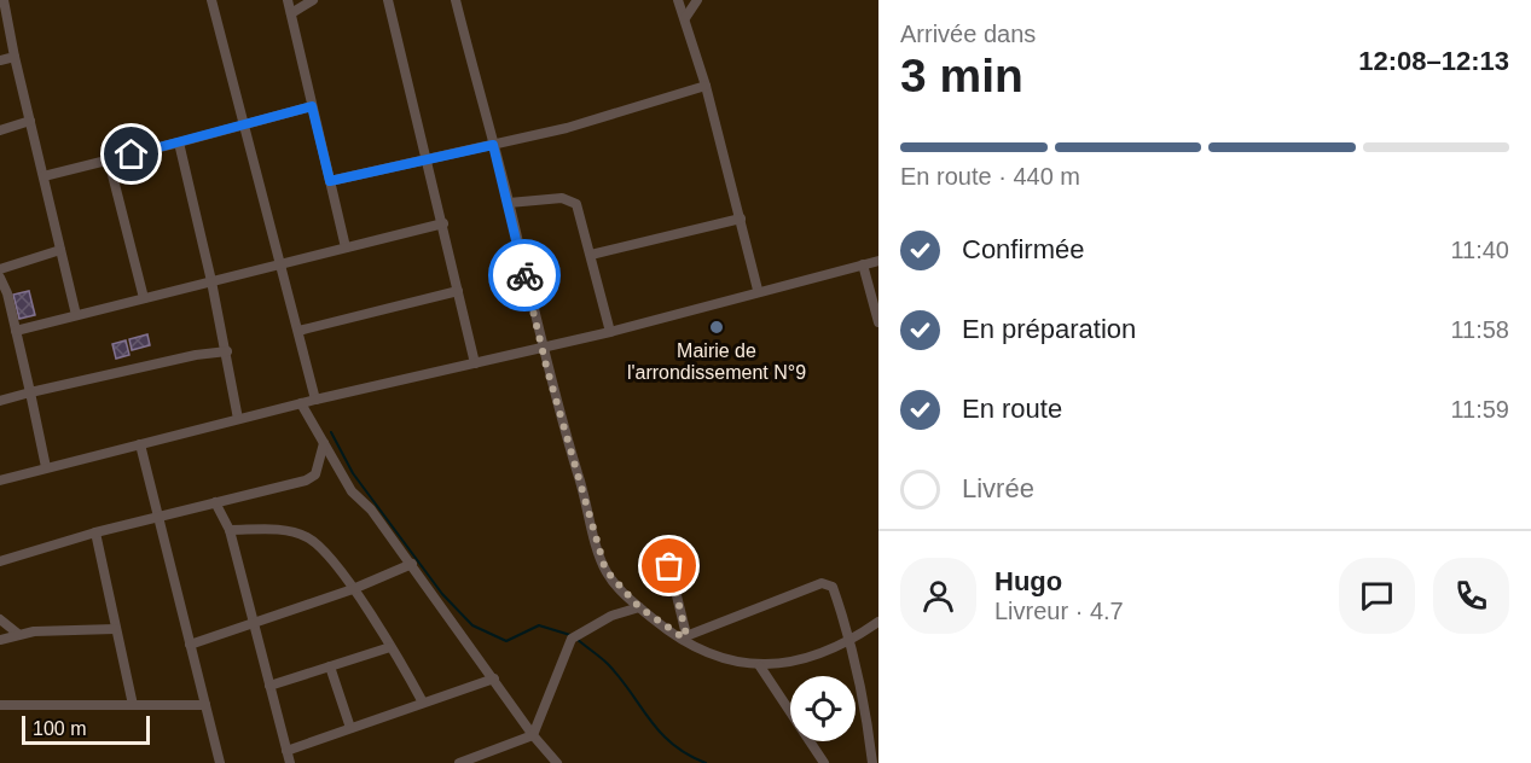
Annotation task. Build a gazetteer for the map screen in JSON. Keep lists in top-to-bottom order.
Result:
{
  "places": ["Mairie de l'arrondissement N°9"],
  "scale_bar": "100 m",
  "page": {
    "heading": ["3 min", "Arrivée dans", "12:08–12:13"],
    "panel": ["Hugo", "Livreur · 4.7"],
    "bar": "En route · 440 m",
    "list": [
      ["Confirmée", "11:40"],
      ["En préparation", "11:58"],
      ["En route", "11:59"],
      "Livrée"
    ],
    "scale": "100 m"
  }
}
